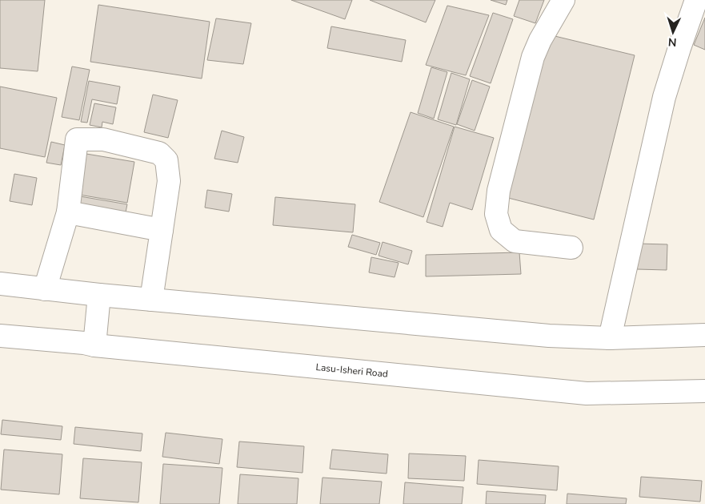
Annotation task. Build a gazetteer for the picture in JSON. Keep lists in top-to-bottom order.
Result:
{
  "streets": {
    "main road": ["Lasu-Isheri Road"]
  },
  "north": "bottom"
}
